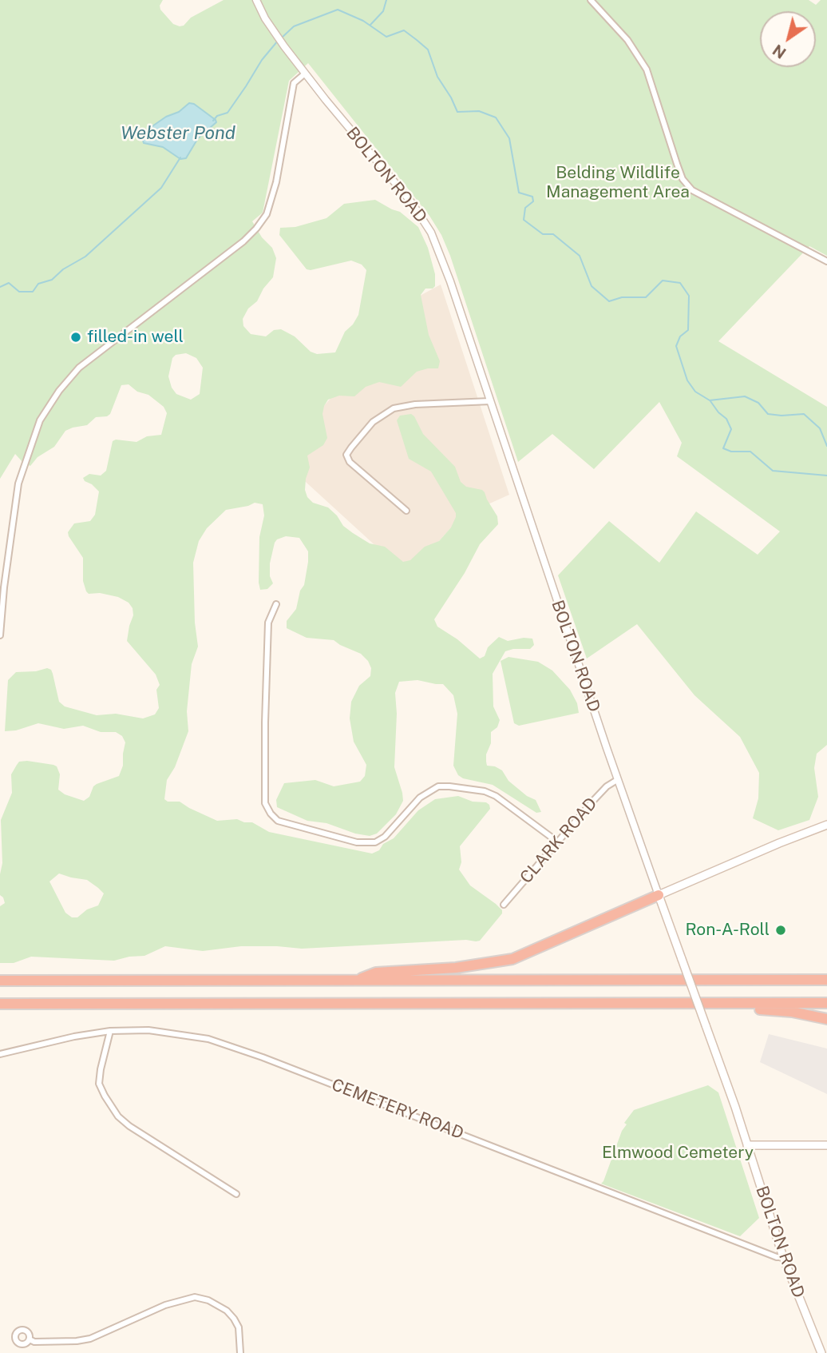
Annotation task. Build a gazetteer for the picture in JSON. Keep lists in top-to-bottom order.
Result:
{
  "streets": {
    "main road": ["BOLTON ROAD"],
    "street": ["CLARK ROAD", "CEMETERY ROAD"]
  },
  "crossings": [
    ["BOLTON ROAD", "CLARK ROAD"],
    ["BOLTON ROAD", "CEMETERY ROAD"]
  ],
  "water": ["Webster Pond"],
  "parks": ["Belding Wildlife Management Area", "Elmwood Cemetery"],
  "places": ["filled-in well", "Ron-A-Roll"],
  "north": "bottom left"
}
